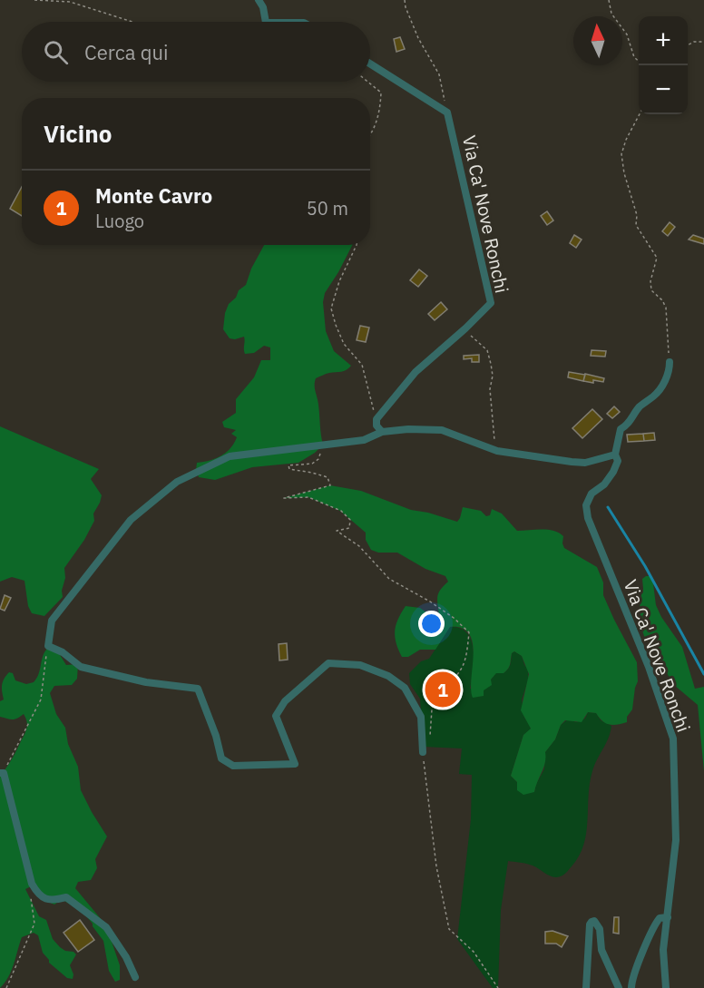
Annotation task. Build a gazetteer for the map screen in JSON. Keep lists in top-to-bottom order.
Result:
{
  "streets": {
    "street": ["Via Ca' Nove Ronchi"]
  },
  "north": "top",
  "page": {
    "map_buttons": ["+", "−"],
    "search": "Cerca qui",
    "heading": "Vicino",
    "list": [
      {
        "mark": "1",
        "name": "Monte Cavro",
        "note": "Luogo",
        "value": "50 m"
      }
    ],
    "pins": "1"
  }
}
